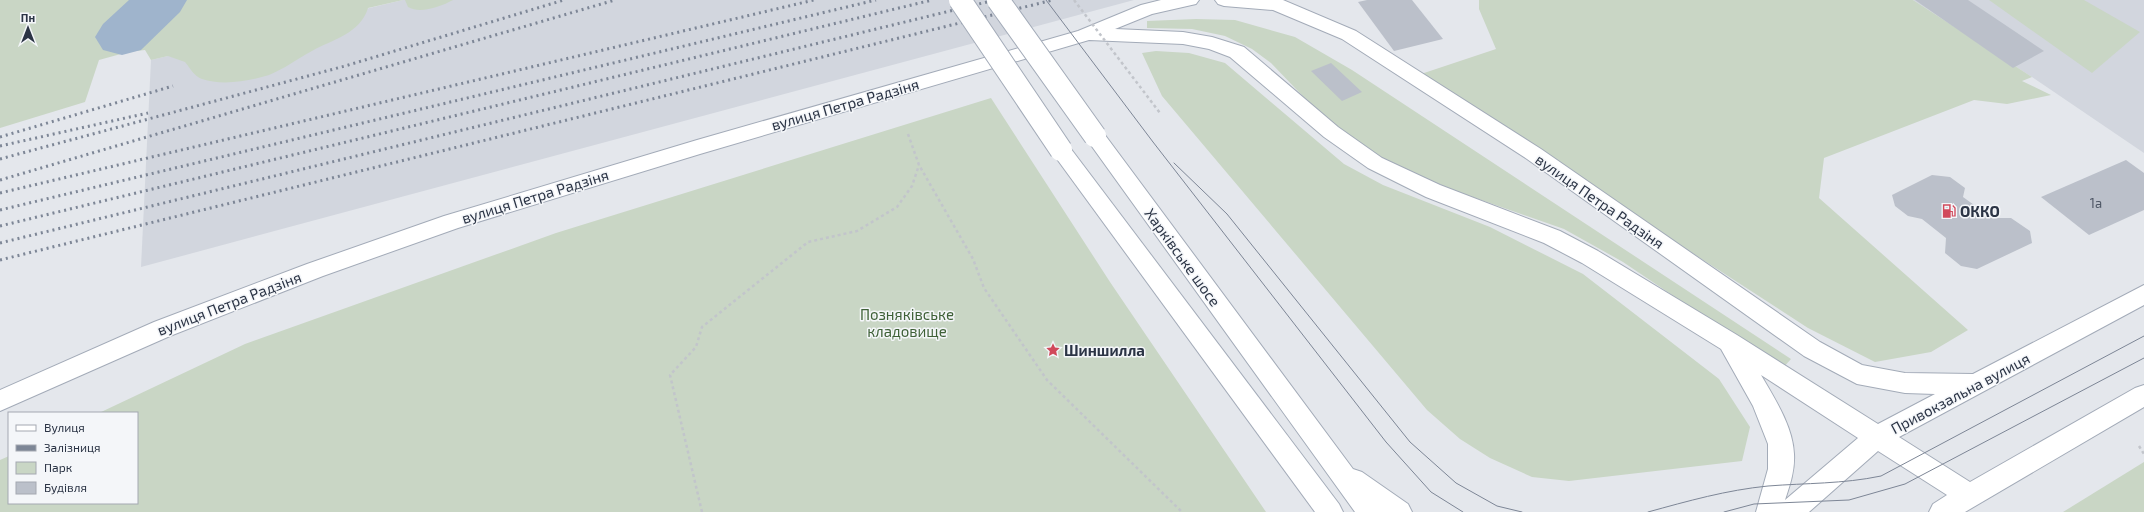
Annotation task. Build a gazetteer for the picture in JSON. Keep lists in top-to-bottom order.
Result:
{
  "streets": {
    "main road": ["вулиця Петра Радзіня", "Харківське шосе", "Привокзальна вулиця"]
  },
  "crossings": [
    ["вулиця Петра Радзіня", "Привокзальна вулиця"]
  ],
  "parks": ["Позняківське кладовище"],
  "places": {
    "fuel station": ["ОККО"],
    "place": ["Шиншилла"]
  },
  "house_numbers": ["1а"],
  "legend": [
    "Вулиця",
    "Залізниця",
    "Парк",
    "Будівля"
  ],
  "north": "top"
}
